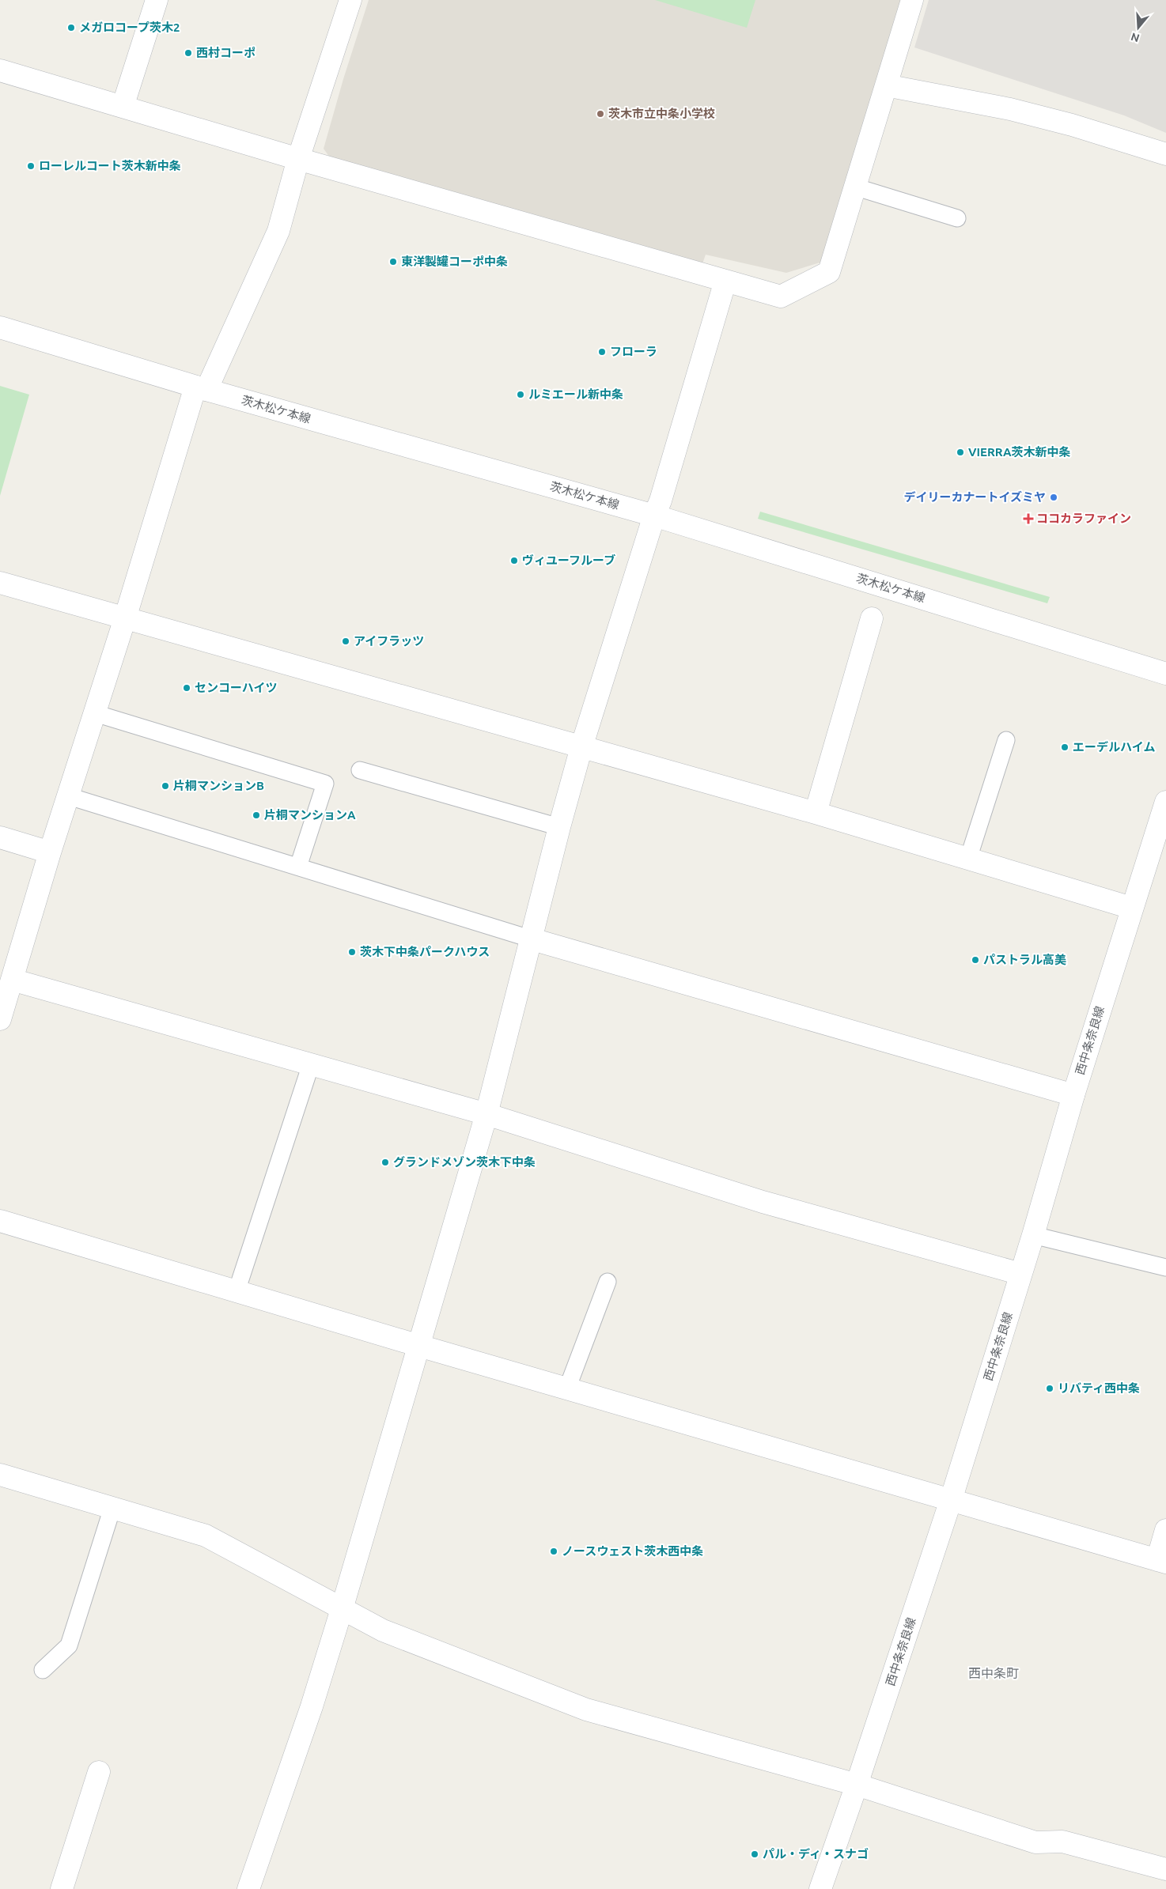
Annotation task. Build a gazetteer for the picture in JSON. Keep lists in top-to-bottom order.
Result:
{
  "streets": {
    "street": ["茨木松ケ本線", "西中条奈良線"]
  },
  "districts": ["西中条町"],
  "places": {
    "other": [
      "メガロコープ茨木2",
      "西村コーポ",
      "茨木市立中条小学校",
      "ローレルコート茨木新中条",
      "東洋製罐コーポ中条",
      "フローラ",
      "ルミエール新中条",
      "VIERRA茨木新中条",
      "デイリーカナートイズミヤ",
      "ヴィユーフルーブ",
      "アイフラッツ",
      "センコーハイツ",
      "エーデルハイム",
      "片桐マンションB",
      "片桐マンションA",
      "茨木下中条パークハウス",
      "パストラル高美",
      "グランドメゾン茨木下中条",
      "リバティ西中条",
      "ノースウェスト茨木西中条",
      "パル・ディ・スナゴ"
    ],
    "health": ["ココカラファイン"]
  },
  "north": "bottom"
}
